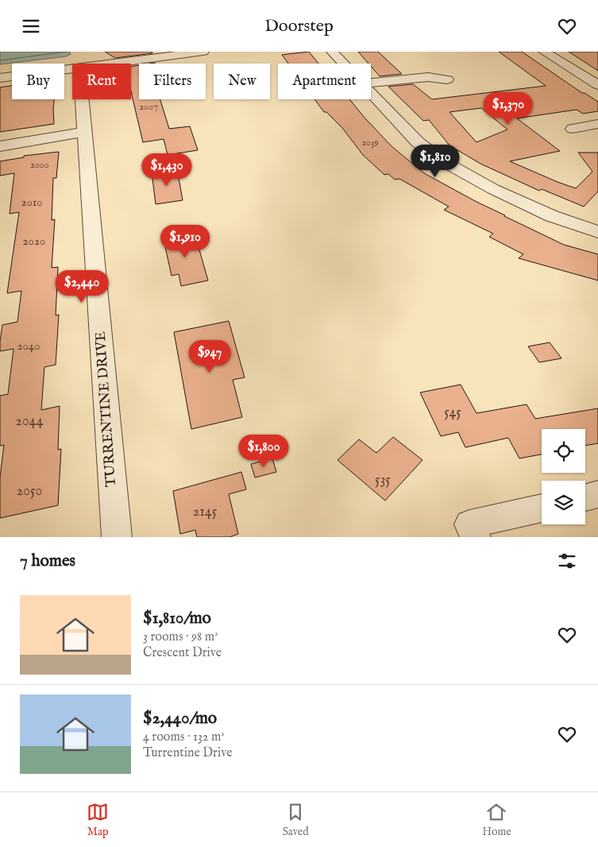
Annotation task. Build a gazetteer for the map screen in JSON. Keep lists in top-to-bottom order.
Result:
{
  "streets": {
    "street": ["TURRENTINE DRIVE"]
  },
  "house_numbers": [
    "2007",
    "2039",
    "2000",
    "2010",
    "2020",
    "2040",
    "545",
    "2044",
    "535",
    "2050",
    "2145"
  ],
  "page": {
    "header": "Doorstep",
    "chip": [
      "Buy",
      "Rent",
      "Filters",
      "New",
      "Apartment"
    ],
    "price": [
      "$1,370",
      "$1,810",
      "$1,430",
      "$1,910",
      "$2,440",
      "$947",
      "$1,800"
    ],
    "heading": "7 homes",
    "list": [
      {
        "name": "$1,810/mo",
        "note": "3 rooms · 98 m² · Crescent Drive"
      },
      {
        "name": "$2,440/mo",
        "note": "4 rooms · 132 m² · Turrentine Drive"
      }
    ],
    "tabs": ["Map", "Saved", "Home"]
  }
}
